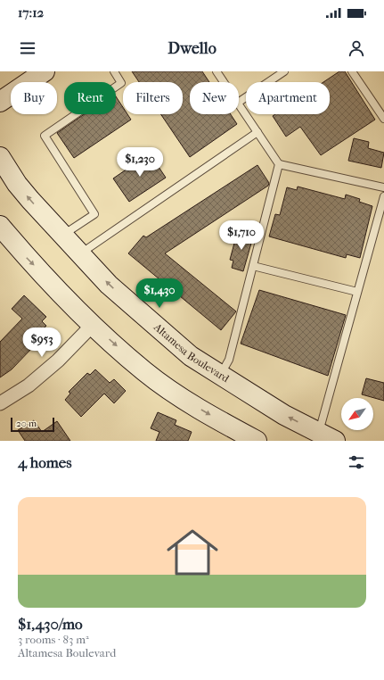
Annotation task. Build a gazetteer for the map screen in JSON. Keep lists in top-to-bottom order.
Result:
{
  "streets": {
    "main road": ["Altamesa Boulevard"]
  },
  "scale_bar": "20 m",
  "north": "bottom left",
  "page": {
    "status": "17:12",
    "header": "Dwello",
    "chip": [
      "Buy",
      "Rent",
      "Filters",
      "New",
      "Apartment"
    ],
    "price": [
      "$1,230",
      "$1,710",
      "$1,430",
      "$953"
    ],
    "scale": "20 m",
    "heading": "4 homes",
    "list": [
      {
        "name": "$1,430/mo",
        "note": "3 rooms · 83 m² · Altamesa Boulevard"
      }
    ]
  }
}
